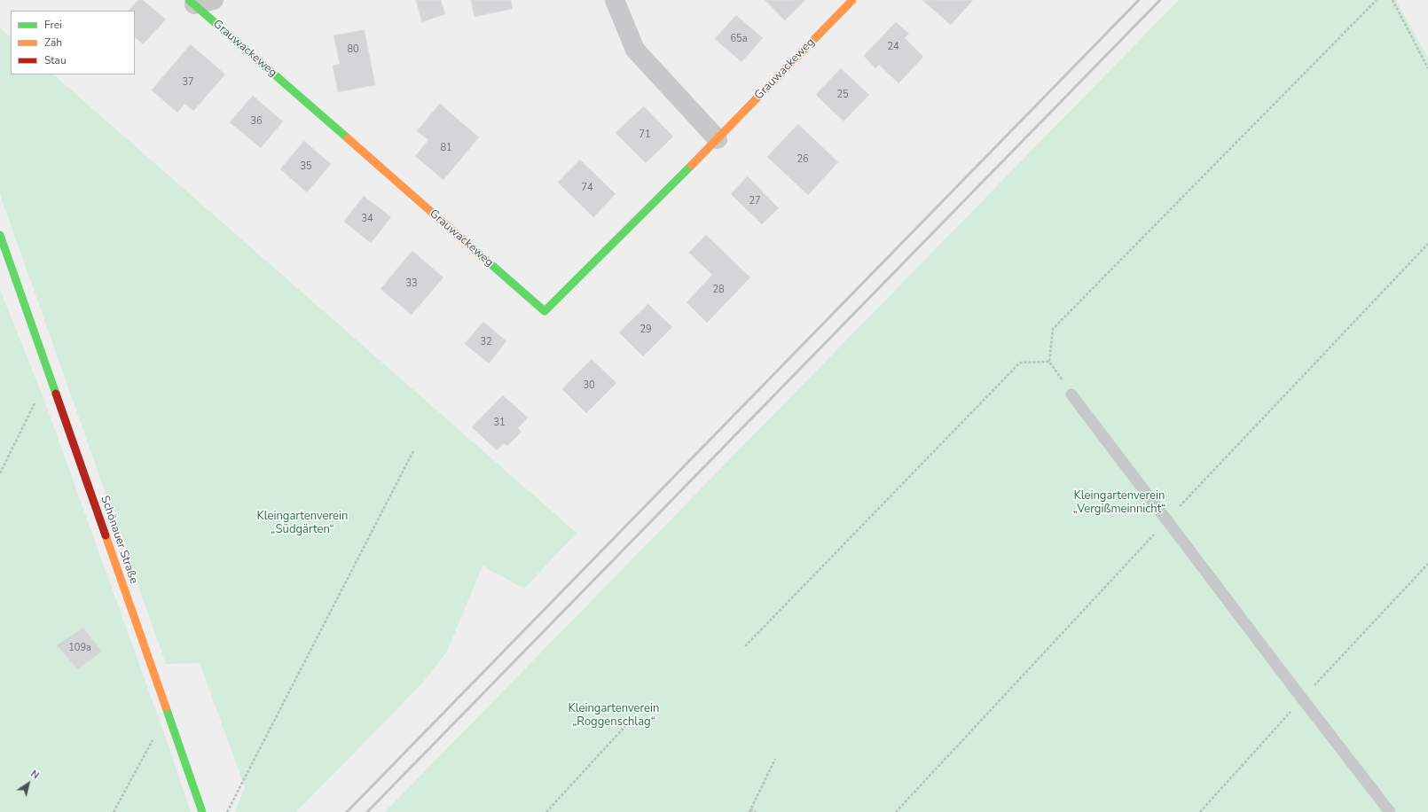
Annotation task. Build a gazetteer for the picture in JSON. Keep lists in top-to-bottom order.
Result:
{
  "streets": {
    "street": ["Grauwackeweg", "Schönauer Straße"]
  },
  "parks": ["Kleingartenverein „Vergißmeinnicht“", "Kleingartenverein „Südgärten“", "Kleingartenverein „Roggenschlag“"],
  "house_numbers": [
    "65a",
    "24",
    "80",
    "37",
    "25",
    "36",
    "71",
    "81",
    "26",
    "35",
    "74",
    "27",
    "34",
    "33",
    "28",
    "29",
    "32",
    "30",
    "31",
    "109a"
  ],
  "legend": ["Frei", "Zäh", "Stau"],
  "north": "top right"
}
